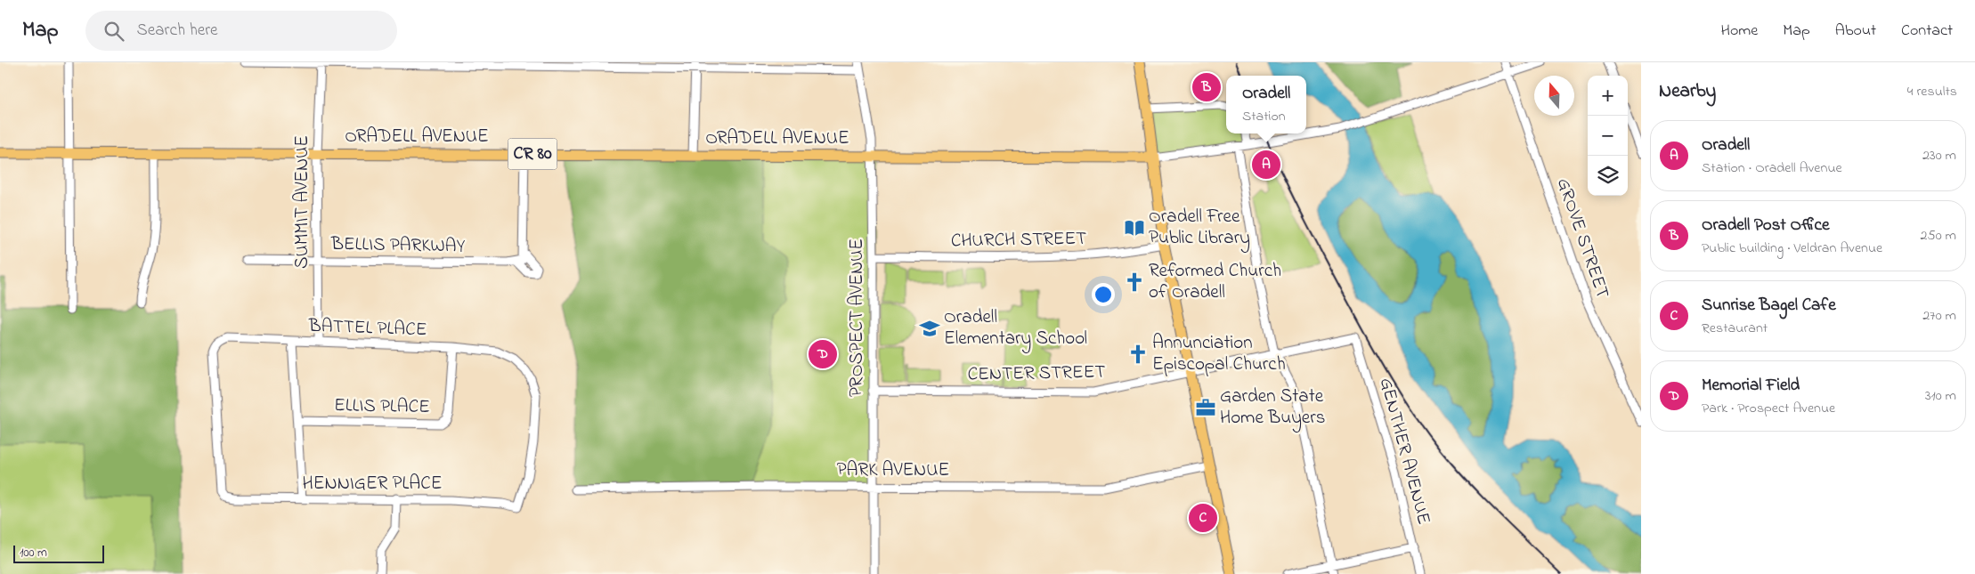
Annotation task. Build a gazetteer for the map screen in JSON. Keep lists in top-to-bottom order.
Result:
{
  "streets": {
    "main road": ["ORADELL AVENUE", "CR 80"],
    "street": [
      "SUMMIT AVENUE",
      "GROVE STREET",
      "CHURCH STREET",
      "BELLIS PARKWAY",
      "PROSPECT AVENUE",
      "BATTEL PLACE",
      "CENTER STREET",
      "ELLIS PLACE",
      "GENTHER AVENUE",
      "PARK AVENUE",
      "HENNIGER PLACE"
    ]
  },
  "crossings": [
    ["ORADELL AVENUE", "SUMMIT AVENUE"],
    ["ORADELL AVENUE", "GROVE STREET"],
    ["ORADELL AVENUE", "BELLIS PARKWAY"],
    ["ORADELL AVENUE", "PROSPECT AVENUE"],
    ["SUMMIT AVENUE", "BELLIS PARKWAY"],
    ["SUMMIT AVENUE", "BATTEL PLACE"],
    ["CHURCH STREET", "PROSPECT AVENUE"],
    ["PROSPECT AVENUE", "CENTER STREET"],
    ["PROSPECT AVENUE", "PARK AVENUE"],
    ["BATTEL PLACE", "ELLIS PLACE"],
    ["BATTEL PLACE", "HENNIGER PLACE"],
    ["CENTER STREET", "GENTHER AVENUE"]
  ],
  "places": {
    "library": ["Oradell Free Public Library"],
    "church": ["Reformed Church of Oradell", "Annunciation Episcopal Church"],
    "school or university": ["Oradell Elementary School"],
    "office": ["Garden State Home Buyers"]
  },
  "scale_bar": "100 m",
  "north": "top",
  "page": {
    "header": "Map",
    "search": "Search here",
    "nav": [
      "Home",
      "Map",
      "About",
      "Contact"
    ],
    "heading": ["Nearby", "4 results"],
    "pins": [
      "B",
      "A",
      "D",
      "C"
    ],
    "map_buttons": ["+", "−"],
    "popup": ["Oradell", "Station"],
    "list": [
      {
        "mark": "A",
        "name": "Oradell",
        "note": "Station · Oradell Avenue",
        "value": "230 m"
      },
      {
        "mark": "B",
        "name": "Oradell Post Office",
        "note": "Public building · Veldran Avenue",
        "value": "250 m"
      },
      {
        "mark": "C",
        "name": "Sunrise Bagel Cafe",
        "note": "Restaurant",
        "value": "270 m"
      },
      {
        "mark": "D",
        "name": "Memorial Field",
        "note": "Park · Prospect Avenue",
        "value": "310 m"
      }
    ],
    "scale": "100 m"
  }
}
